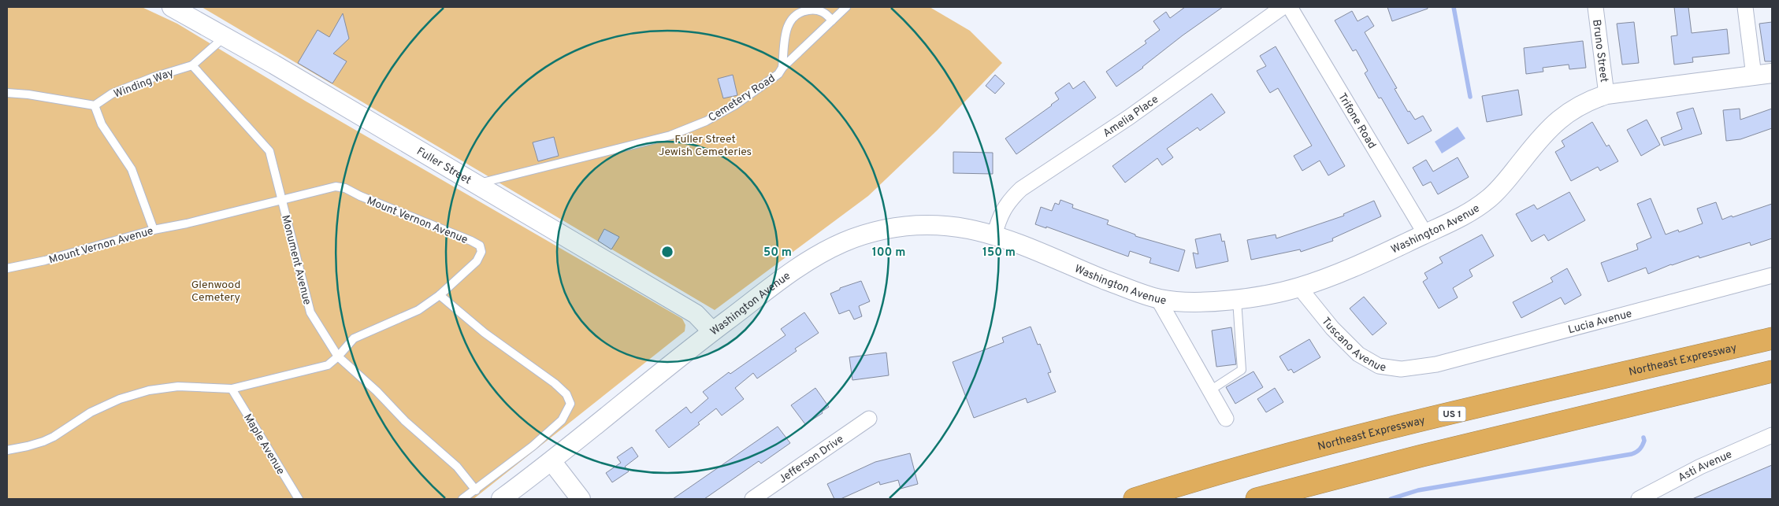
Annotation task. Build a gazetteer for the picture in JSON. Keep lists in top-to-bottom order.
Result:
{
  "streets": {
    "highway": ["Northeast Expressway", "US 1"],
    "street": [
      "Bruno Street",
      "Amelia Place",
      "Trifone Road",
      "Fuller Street",
      "Washington Avenue",
      "Lucia Avenue",
      "Tuscano Avenue",
      "Jefferson Drive",
      "Asti Avenue"
    ],
    "lane": [
      "Winding Way",
      "Cemetery Road",
      "Mount Vernon Avenue",
      "Monument Avenue",
      "Maple Avenue"
    ]
  },
  "crossings": [
    ["Bruno Street", "Washington Avenue"],
    ["Winding Way", "Fuller Street"],
    ["Winding Way", "Monument Avenue"],
    ["Cemetery Road", "Fuller Street"],
    ["Amelia Place", "Washington Avenue"],
    ["Trifone Road", "Washington Avenue"],
    ["Fuller Street", "Washington Avenue"],
    ["Mount Vernon Avenue", "Monument Avenue"],
    ["Washington Avenue", "Tuscano Avenue"],
    ["Lucia Avenue", "Tuscano Avenue"]
  ],
  "parks": ["Fuller Street Jewish Cemeteries", "Glenwood Cemetery"],
  "rings": ["50 m", "100 m", "150 m"]
}
